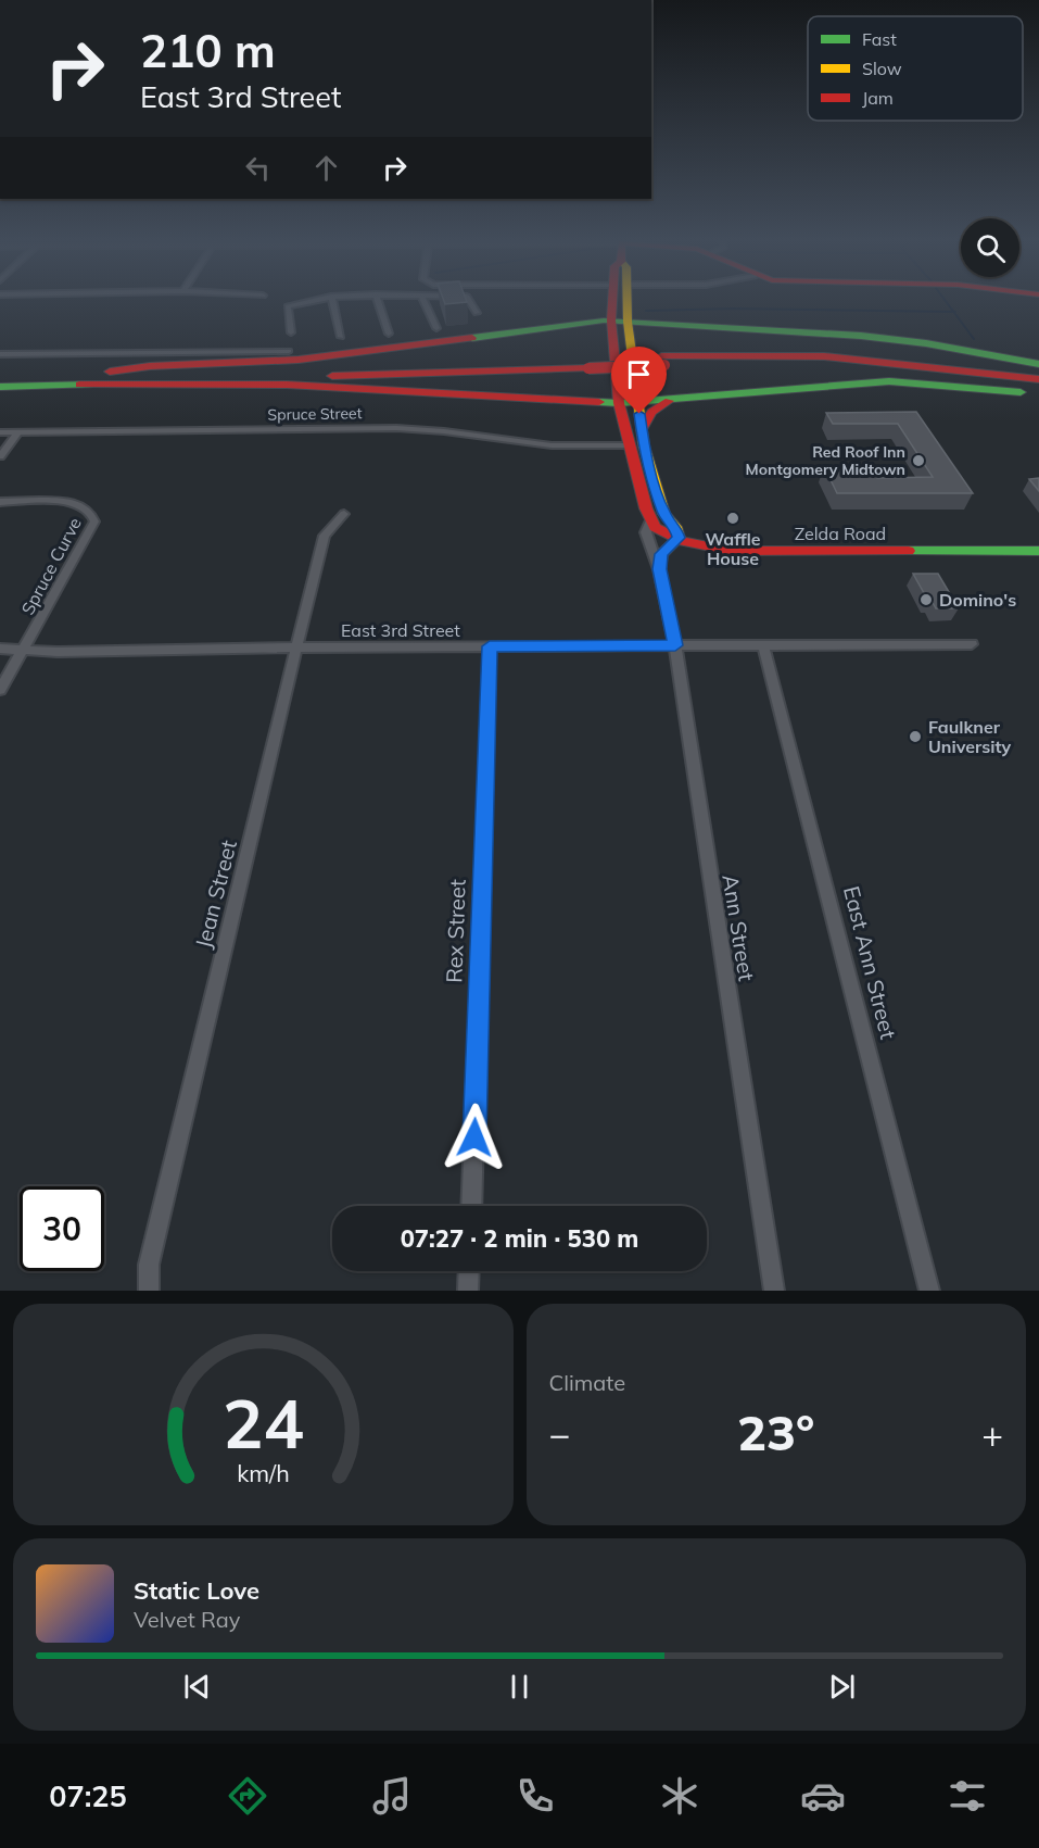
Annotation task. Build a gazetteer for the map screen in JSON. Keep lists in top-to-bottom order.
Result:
{
  "streets": {
    "main road": ["Zelda Road", "Ann Street"],
    "street": [
      "Spruce Street",
      "Spruce Curve",
      "East 3rd Street",
      "Jean Street",
      "Rex Street",
      "East Ann Street"
    ]
  },
  "crossings": [
    ["Spruce Street", "Ann Street"],
    ["Zelda Road", "Ann Street"],
    ["Spruce Curve", "East 3rd Street"],
    ["East 3rd Street", "Jean Street"],
    ["East 3rd Street", "Ann Street"],
    ["East 3rd Street", "Rex Street"],
    ["East 3rd Street", "East Ann Street"]
  ],
  "places": [
    "Red Roof Inn Montgomery Midtown",
    "Waffle House",
    "Domino's",
    "Faulkner University"
  ],
  "legend": ["Fast", "Slow", "Jam"],
  "page": {
    "turn": ["210 m", "East 3rd Street"],
    "limit": "30",
    "trip": "07:27 · 2 min · 530 m",
    "tile": "Climate",
    "heat": ["−", "23°", "+"],
    "song": ["Static Love", "Velvet Ray"],
    "tabs": "07:25",
    "gauge": ["24", "km/h"]
  }
}
